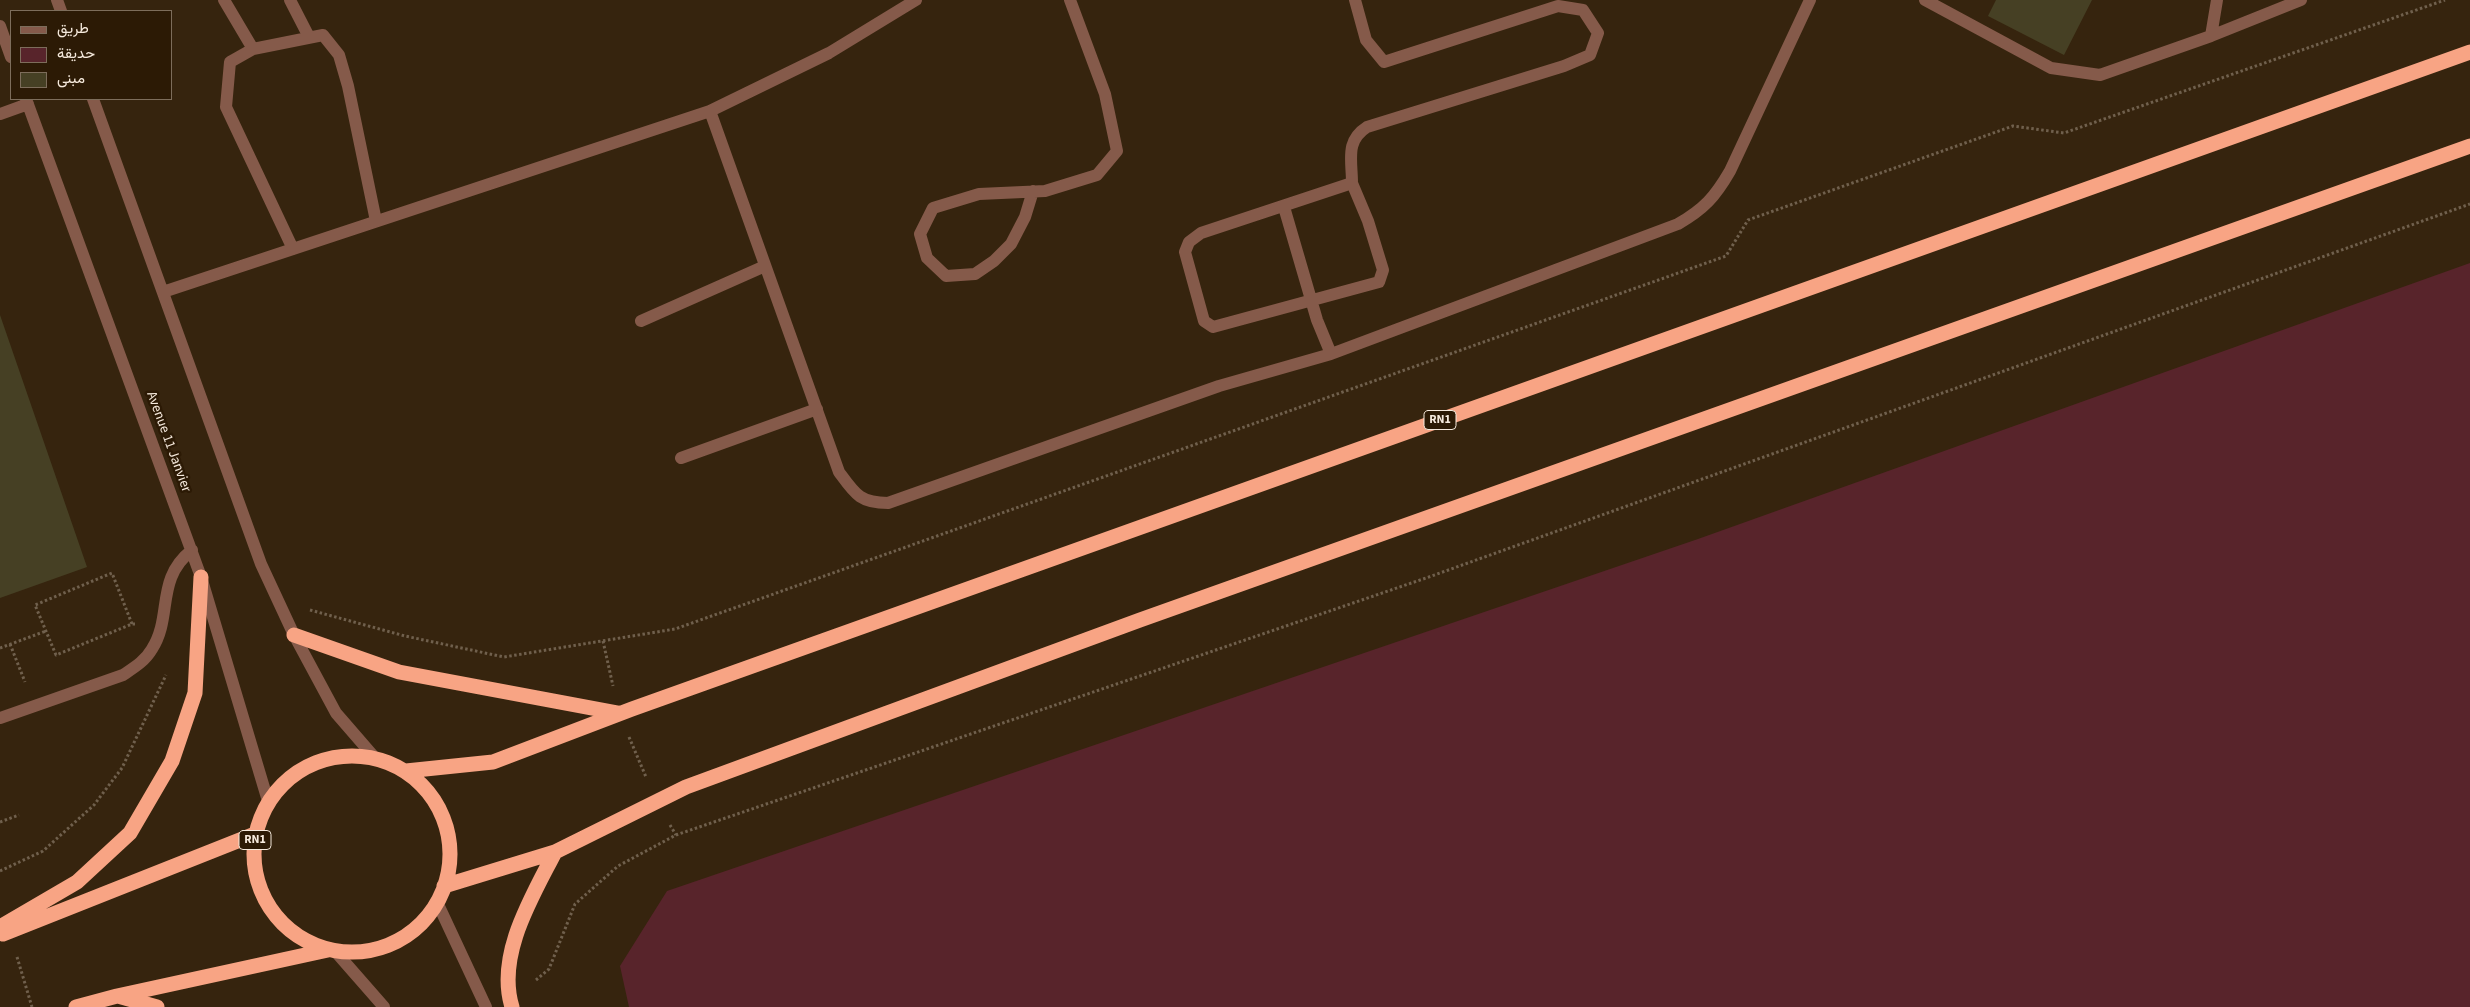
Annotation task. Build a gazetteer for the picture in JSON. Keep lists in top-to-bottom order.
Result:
{
  "streets": {
    "highway": ["RN1"],
    "street": ["Avenue 11 Janvier"]
  },
  "crossings": [
    ["RN1", "Avenue 11 Janvier"]
  ],
  "legend": ["طريق", "حديقة", "مبنى"]
}
